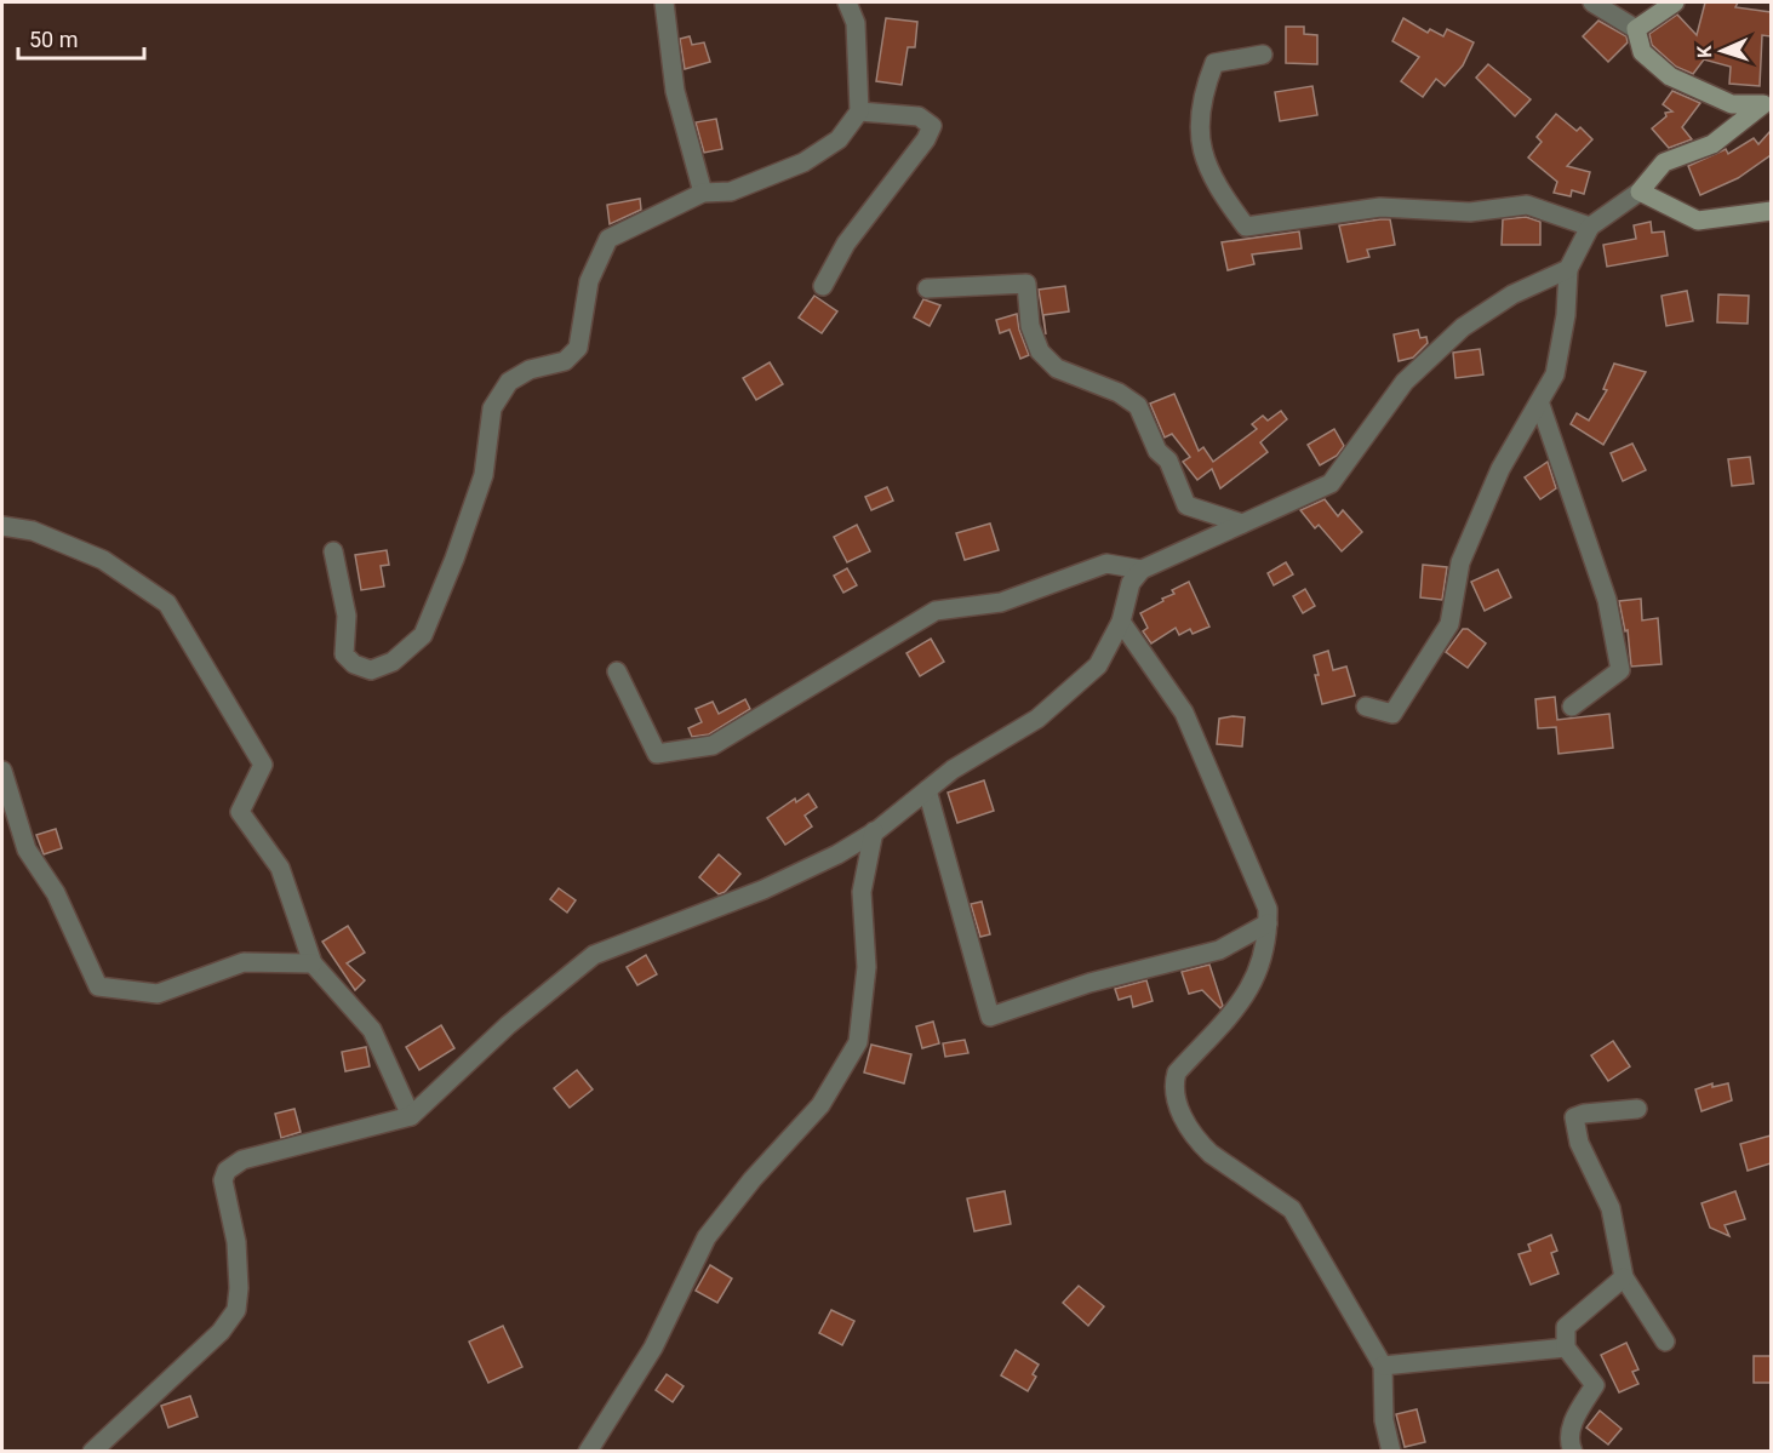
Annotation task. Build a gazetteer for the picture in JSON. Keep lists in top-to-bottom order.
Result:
{
  "scale_bar": "50 m",
  "north": "left"
}
